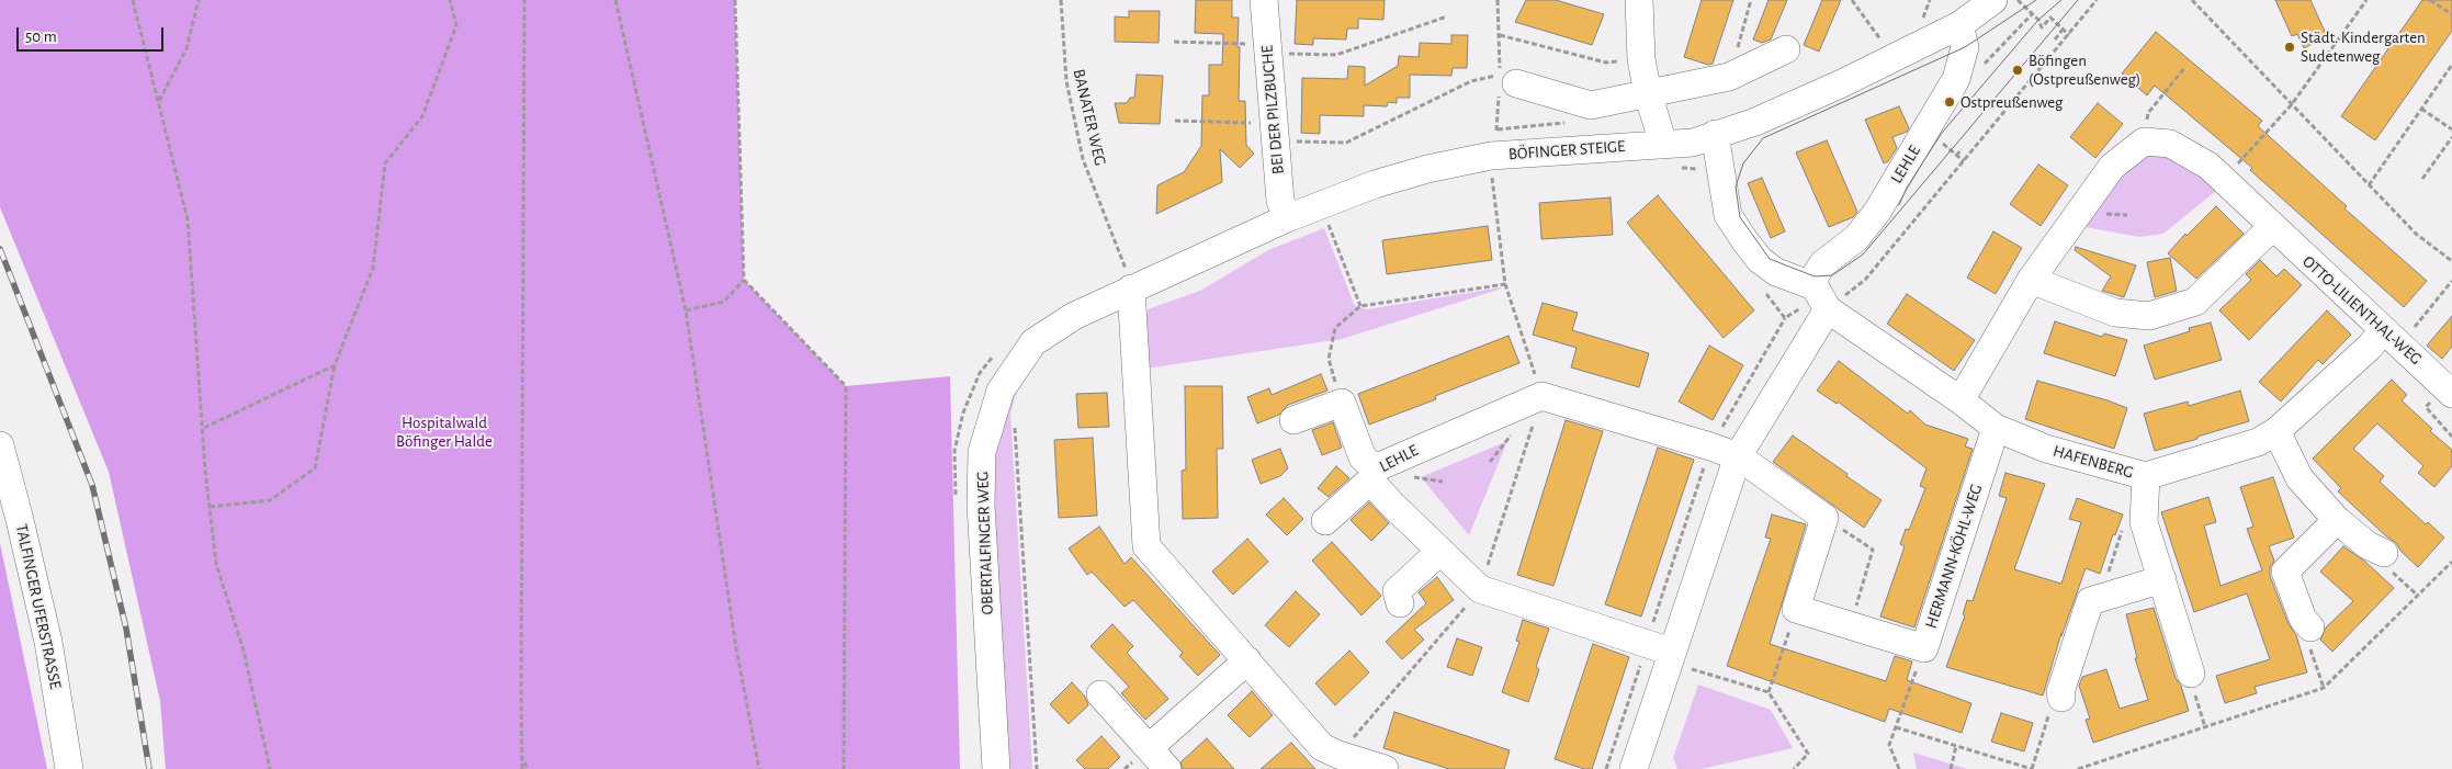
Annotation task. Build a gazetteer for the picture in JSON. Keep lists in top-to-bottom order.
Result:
{
  "streets": {
    "street": [
      "BEI DER PILZBUCHE",
      "BÖFINGER STEIGE",
      "LEHLE",
      "OTTO-LILIENTHAL-WEG",
      "HAFENBERG",
      "OBERTALFINGER WEG",
      "HERMANN-KÖHL-WEG",
      "TALFINGER UFERSTRASSE"
    ],
    "path": ["BANATER WEG"]
  },
  "crossings": [
    ["BEI DER PILZBUCHE", "BÖFINGER STEIGE"],
    ["BANATER WEG", "BÖFINGER STEIGE"],
    ["BANATER WEG", "OBERTALFINGER WEG"],
    ["BÖFINGER STEIGE", "LEHLE"],
    ["BÖFINGER STEIGE", "OBERTALFINGER WEG"],
    ["OTTO-LILIENTHAL-WEG", "HAFENBERG"],
    ["HAFENBERG", "HERMANN-KÖHL-WEG"]
  ],
  "parks": ["Hospitalwald Böfinger Halde"],
  "places": ["Städt. Kindergarten Sudetenweg", "Böfingen (Ostpreußenweg)", "Ostpreußenweg"],
  "scale_bar": "50 m"
}
